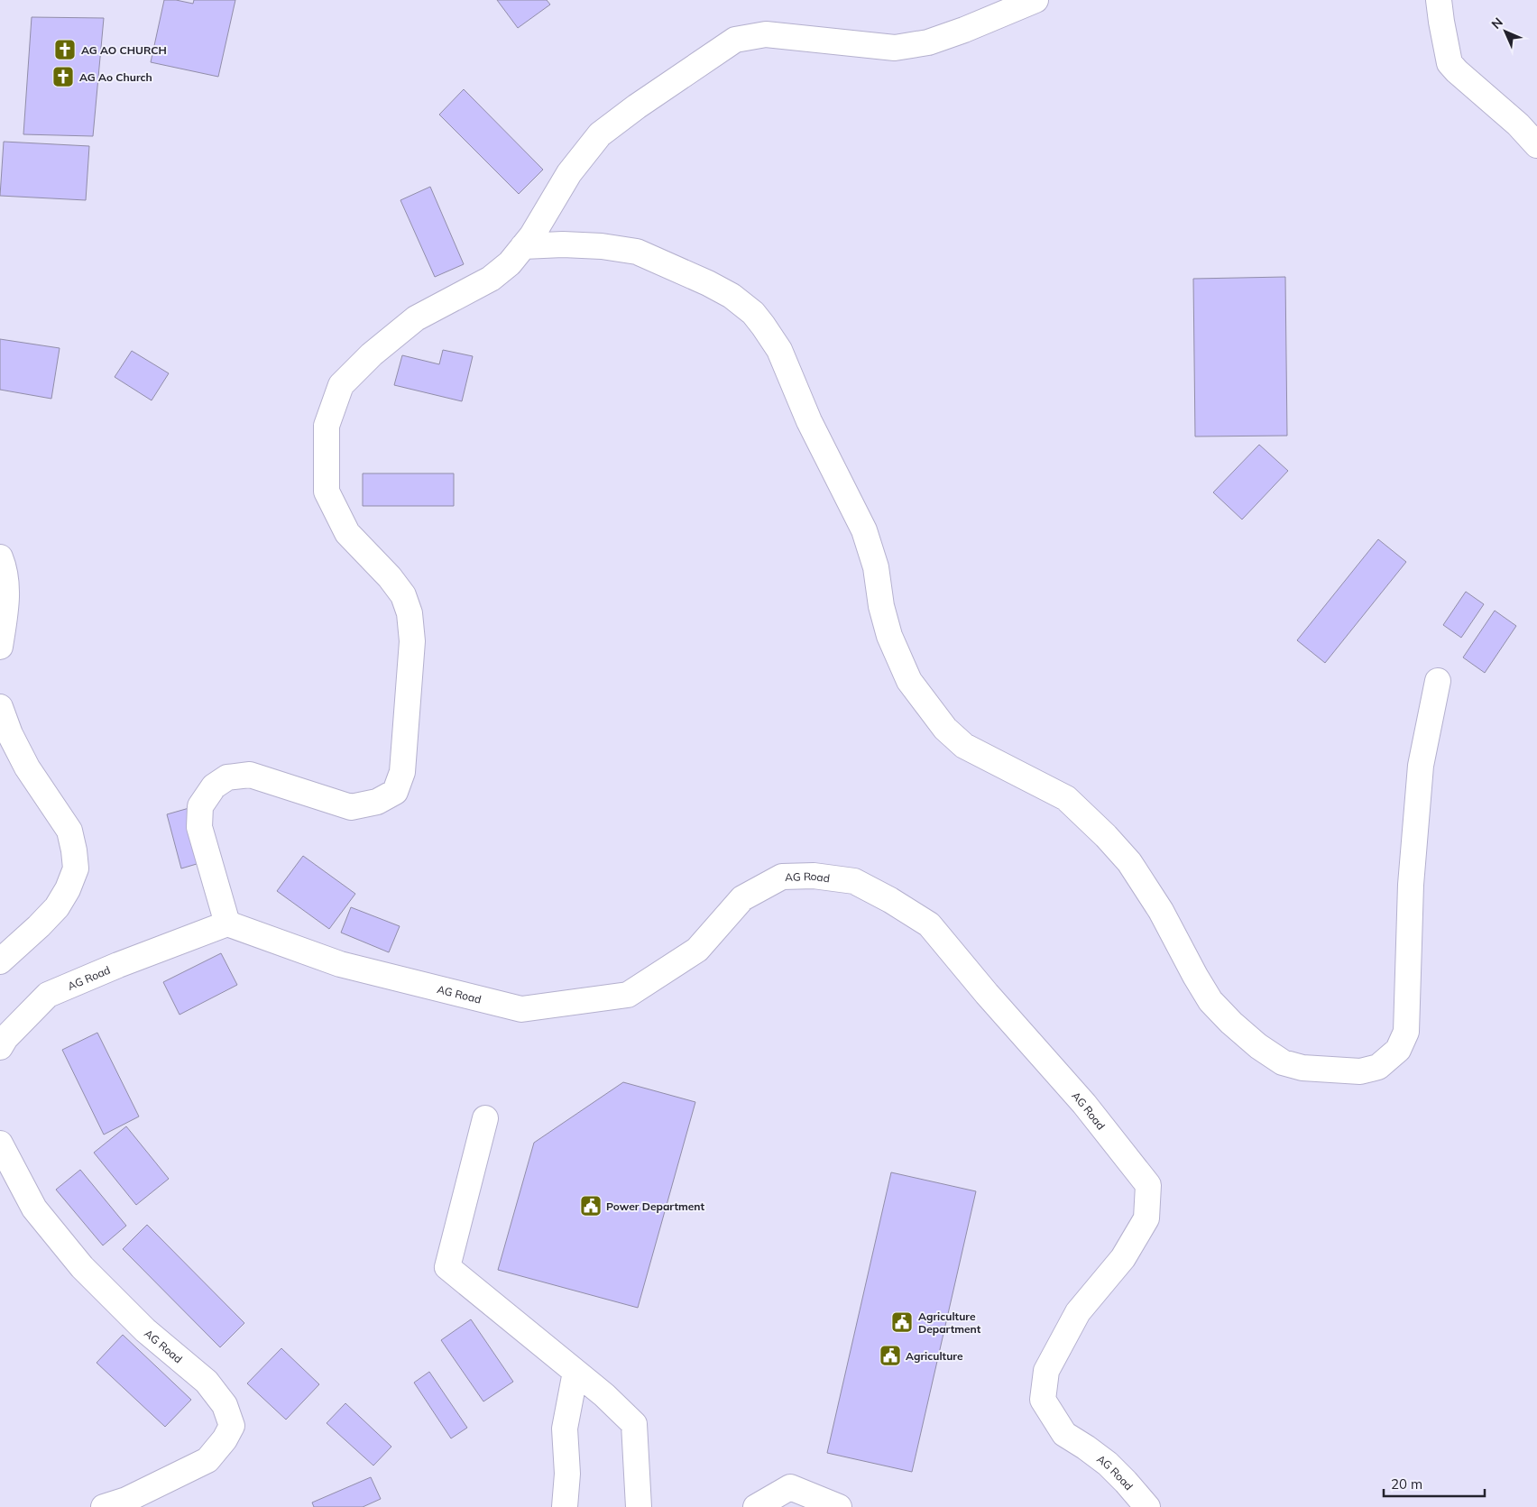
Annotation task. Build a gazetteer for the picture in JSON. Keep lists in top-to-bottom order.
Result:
{
  "streets": {
    "street": ["AG Road"]
  },
  "places": {
    "church": ["AG AO CHURCH", "AG Ao Church"],
    "public building": ["Power Department", "Agriculture Department", "Agriculture"]
  },
  "scale_bar": "20 m",
  "north": "top left"
}
